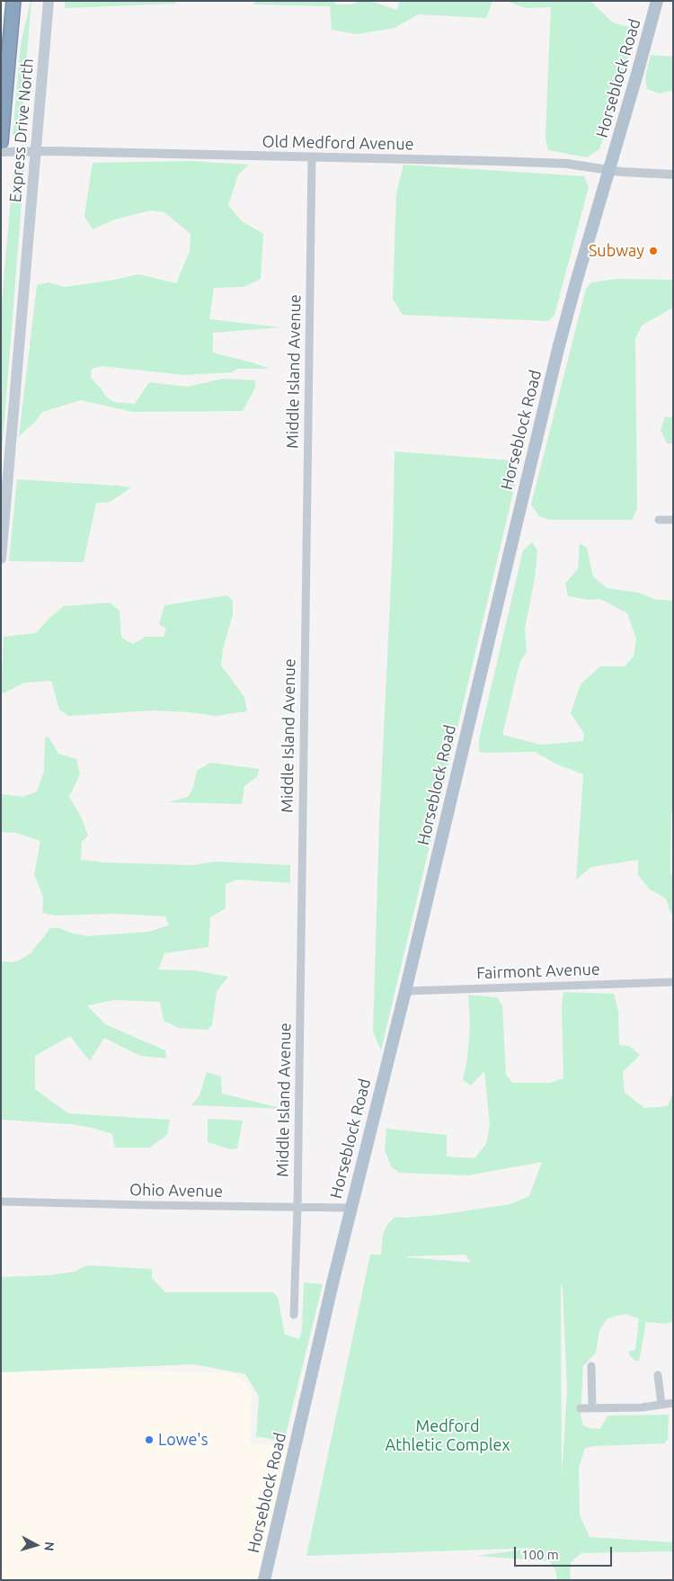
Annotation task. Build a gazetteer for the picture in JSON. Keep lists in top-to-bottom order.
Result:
{
  "streets": {
    "main road": ["Horseblock Road", "Express Drive North"],
    "street": [
      "Old Medford Avenue",
      "Middle Island Avenue",
      "Fairmont Avenue",
      "Ohio Avenue"
    ]
  },
  "crossings": [
    ["Horseblock Road", "Old Medford Avenue"],
    ["Horseblock Road", "Fairmont Avenue"],
    ["Horseblock Road", "Ohio Avenue"],
    ["Express Drive North", "Old Medford Avenue"],
    ["Old Medford Avenue", "Middle Island Avenue"],
    ["Middle Island Avenue", "Ohio Avenue"]
  ],
  "parks": ["Medford Athletic Complex"],
  "places": ["Subway", "Lowe's"],
  "scale_bar": "100 m",
  "north": "right"
}
